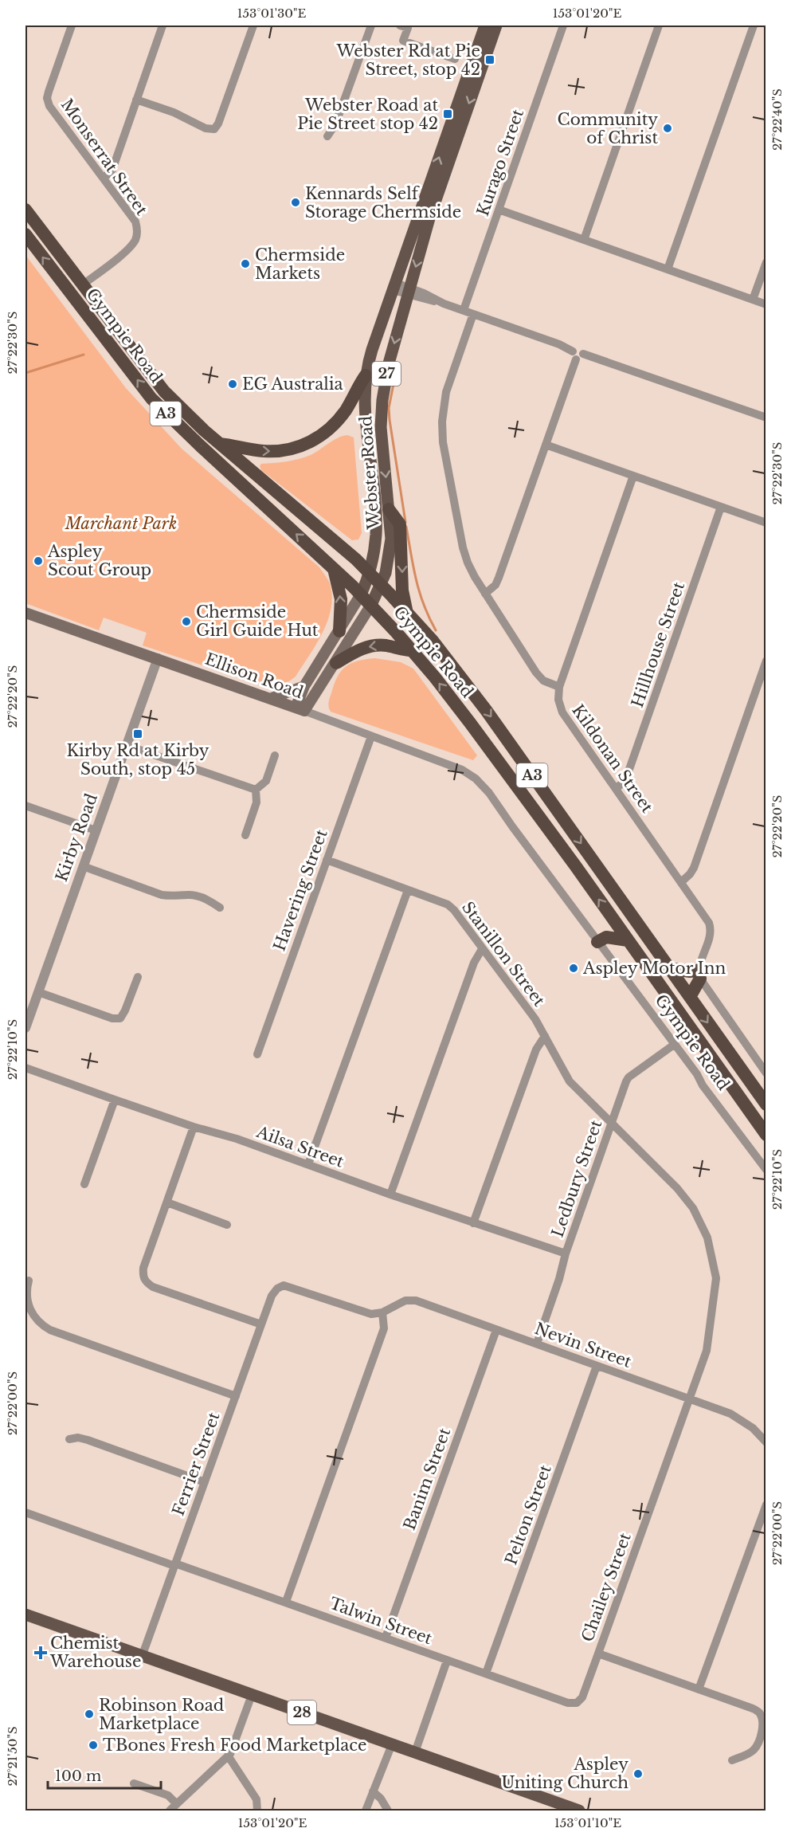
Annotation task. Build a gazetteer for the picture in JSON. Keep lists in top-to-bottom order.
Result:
{
  "streets": {
    "highway": ["Gympie Road", "A3"],
    "main road": [
      "27",
      "Webster Road",
      "Ellison Road",
      "28"
    ],
    "street": [
      "Monserrat Street",
      "Kurago Street",
      "Hillhouse Street",
      "Kildonan Street",
      "Kirby Road",
      "Havering Street",
      "Stanillon Street",
      "Ailsa Street",
      "Ledbury Street",
      "Nevin Street",
      "Ferrier Street",
      "Banim Street",
      "Pelton Street",
      "Chailey Street",
      "Talwin Street"
    ]
  },
  "crossings": [
    ["Monserrat Street", "Gympie Road"],
    ["Gympie Road", "Webster Road"],
    ["Gympie Road", "Ellison Road"],
    ["Gympie Road", "Ledbury Street"],
    ["Webster Road", "Ellison Road"],
    ["Hillhouse Street", "Kildonan Street"],
    ["Ellison Road", "Kirby Road"],
    ["Ellison Road", "Havering Street"],
    ["Havering Street", "Stanillon Street"],
    ["Stanillon Street", "Ledbury Street"],
    ["Stanillon Street", "Chailey Street"],
    ["Ailsa Street", "Ledbury Street"],
    ["Ledbury Street", "Nevin Street"],
    ["Ledbury Street", "Chailey Street"],
    ["Nevin Street", "Ferrier Street"],
    ["Nevin Street", "Banim Street"],
    ["Nevin Street", "Pelton Street"],
    ["Nevin Street", "Chailey Street"],
    ["Ferrier Street", "Talwin Street"],
    ["Ferrier Street", "28"],
    ["Banim Street", "Talwin Street"],
    ["Pelton Street", "Talwin Street"],
    ["Chailey Street", "Talwin Street"]
  ],
  "parks": ["Marchant Park"],
  "places": {
    "transit": ["Webster Rd at Pie Street, stop 42", "Webster Road at Pie Street stop 42", "Kirby Rd at Kirby South, stop 45"],
    "other": [
      "Community of Christ",
      "Kennards Self Storage Chermside",
      "Chermside Markets",
      "EG Australia",
      "Aspley Scout Group",
      "Chermside Girl Guide Hut",
      "Aspley Motor Inn",
      "Robinson Road Marketplace",
      "TBones Fresh Food Marketplace",
      "Aspley Uniting Church"
    ],
    "health": ["Chemist Warehouse"]
  },
  "scale_bar": "100 m",
  "coordinates": [
    "153°01'30\"E",
    "153°01'20\"E",
    "27°22'40\"S",
    "27°22'30\"S",
    "27°22'20\"S",
    "27°22'10\"S",
    "27°22'00\"S",
    "27°21'50\"S",
    "153°01'10\"E"
  ]
}
